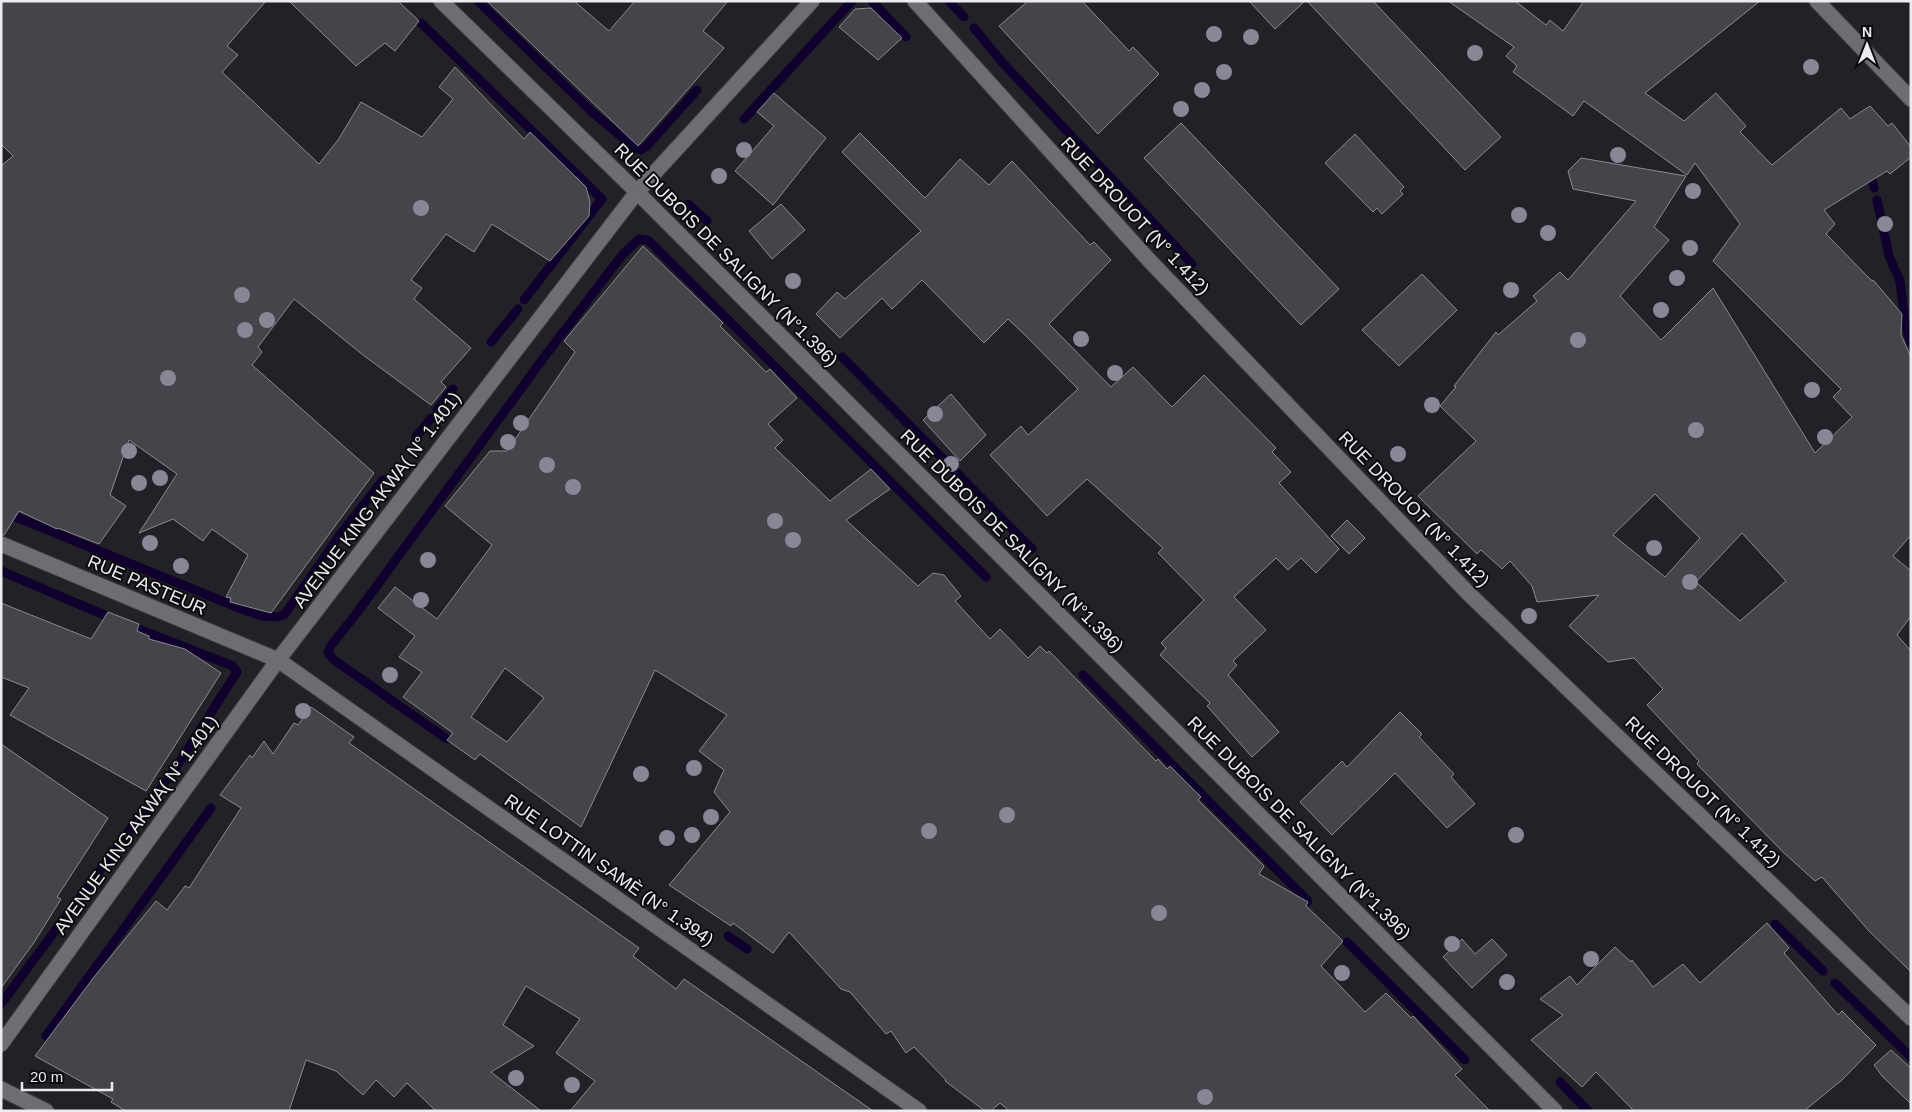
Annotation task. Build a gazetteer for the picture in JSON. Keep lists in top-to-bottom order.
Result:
{
  "streets": {
    "street": [
      "RUE DROUOT (N° 1.412)",
      "RUE DUBOIS DE SALIGNY (N°1.396)",
      "AVENUE KING AKWA( N° 1.401)",
      "RUE PASTEUR",
      "RUE LOTTIN SAMÈ (N° 1.394)"
    ]
  },
  "crossings": [
    ["RUE DUBOIS DE SALIGNY (N°1.396)", "AVENUE KING AKWA( N° 1.401)"],
    ["AVENUE KING AKWA( N° 1.401)", "RUE PASTEUR"],
    ["AVENUE KING AKWA( N° 1.401)", "RUE LOTTIN SAMÈ (N° 1.394)"],
    ["RUE PASTEUR", "RUE LOTTIN SAMÈ (N° 1.394)"]
  ],
  "scale_bar": "20 m",
  "north": "top"
}
